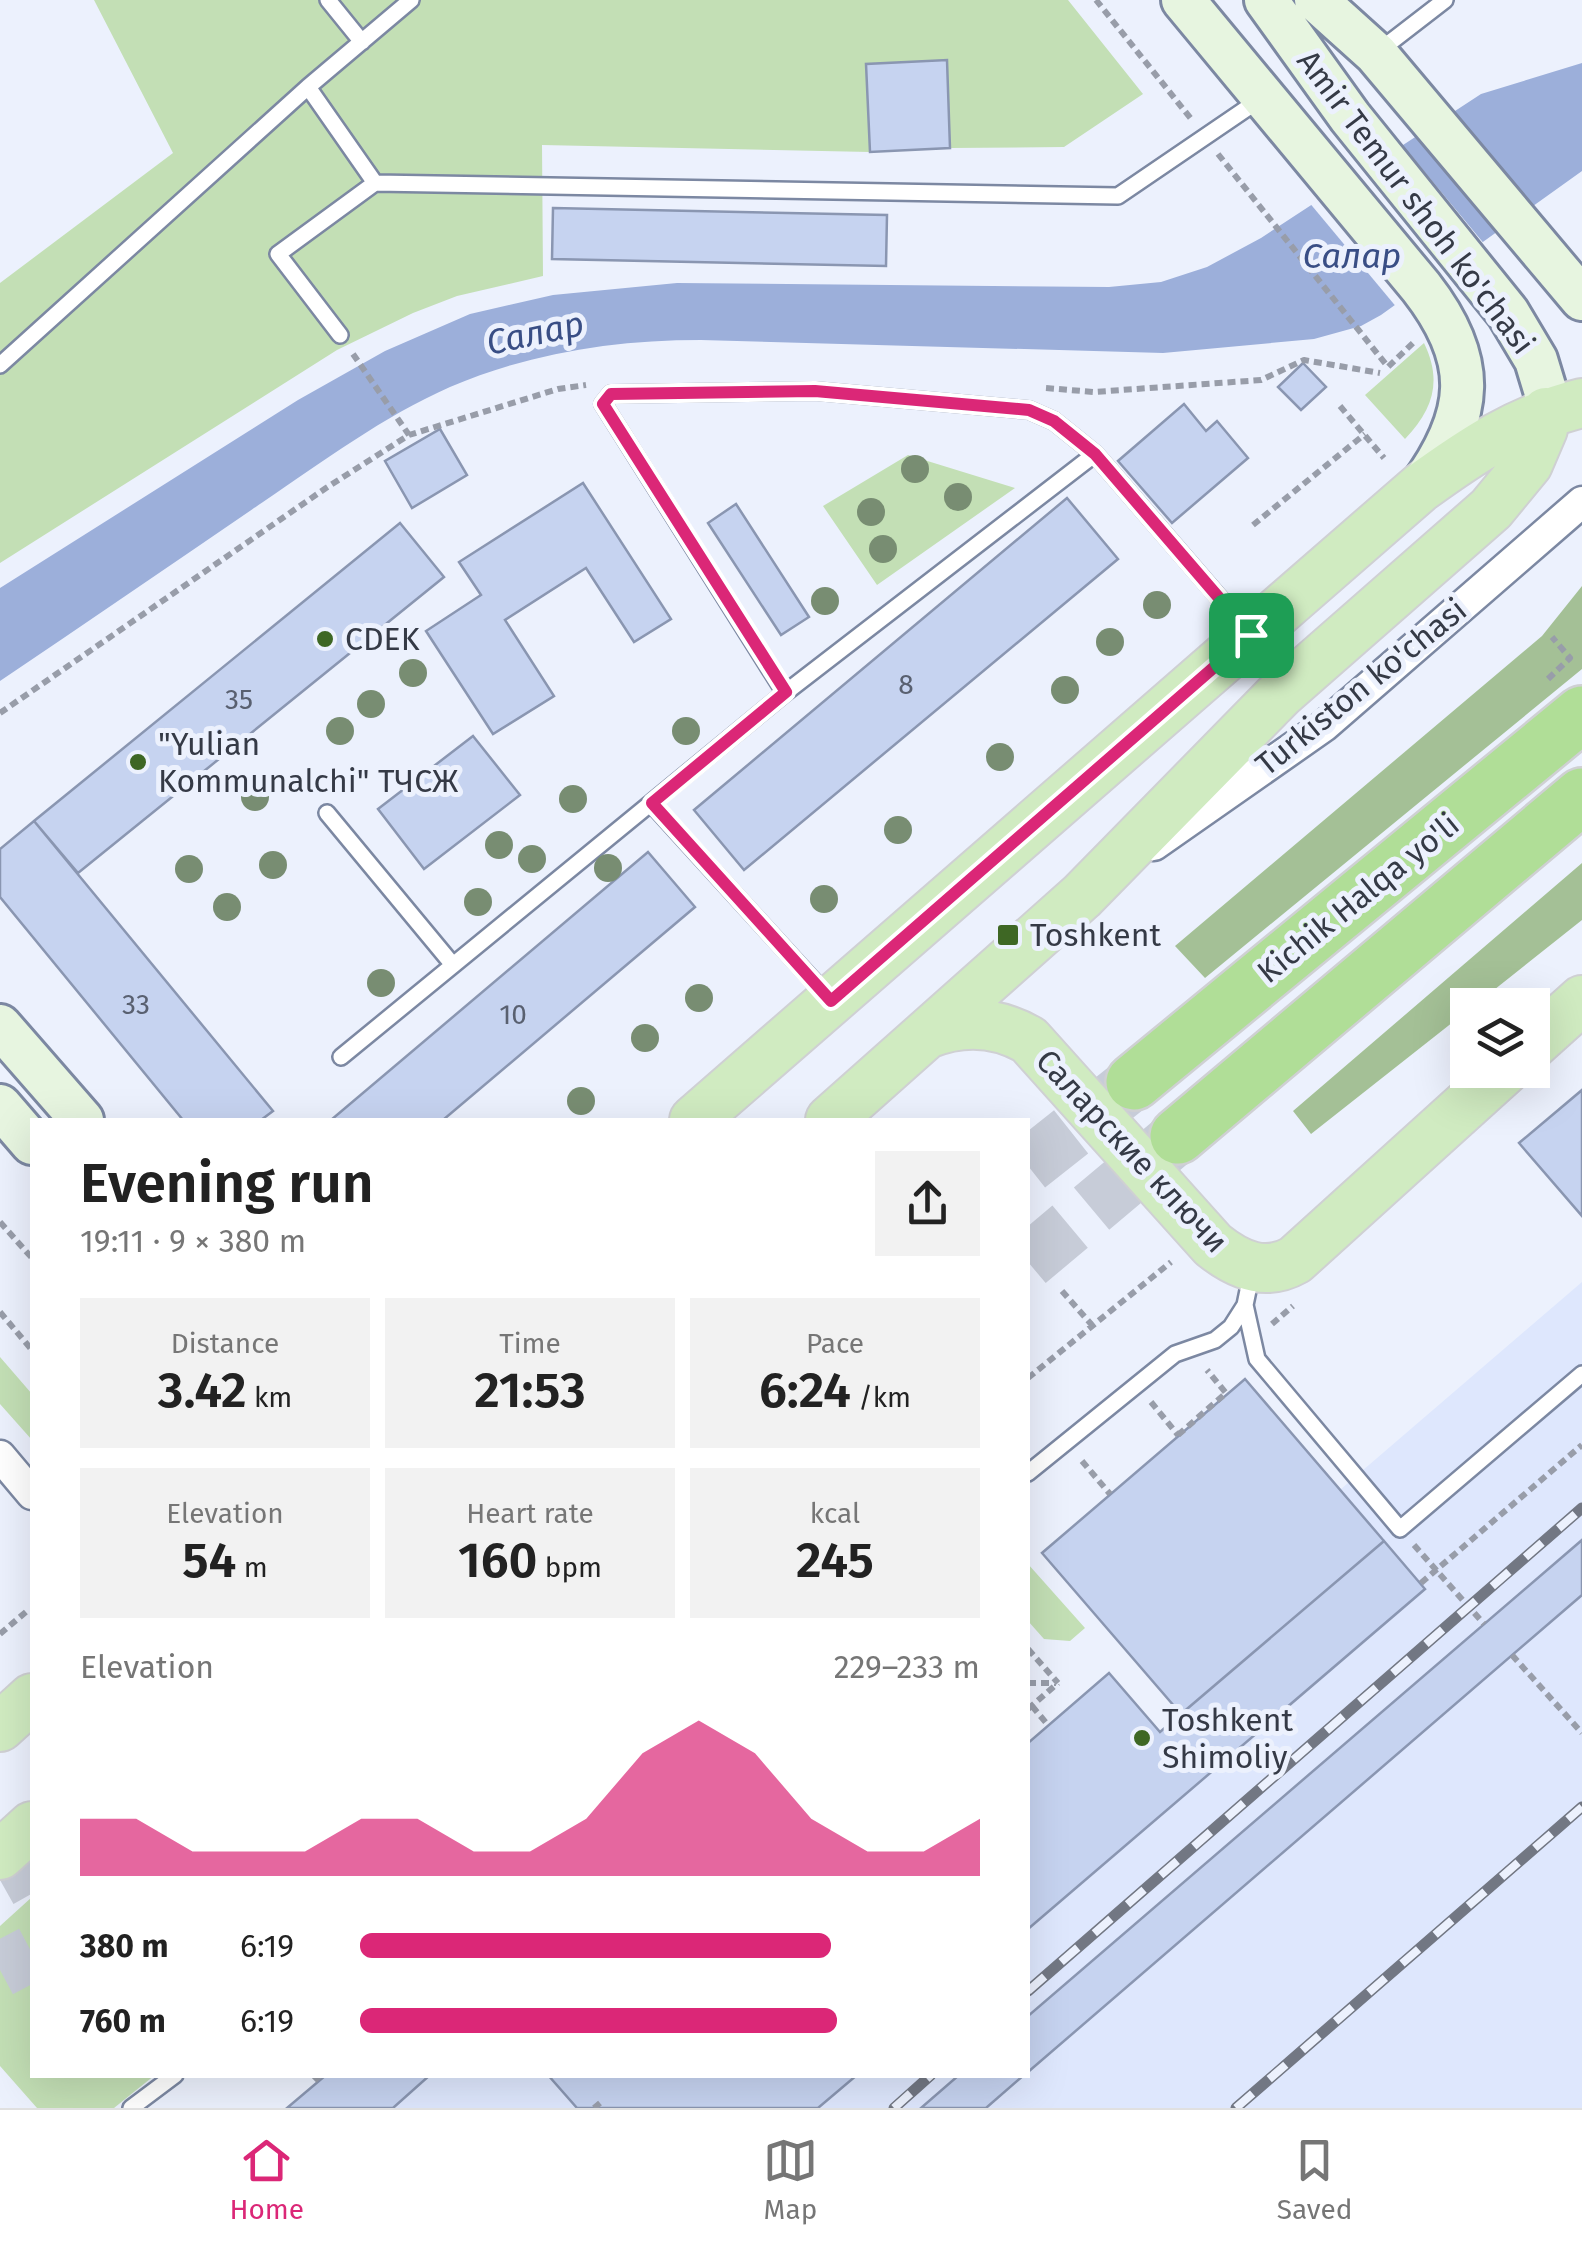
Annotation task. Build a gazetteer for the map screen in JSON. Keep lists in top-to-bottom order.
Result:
{
  "streets": {
    "highway": ["Kichik Halqa yo'li"],
    "main road": ["Amir Temur shoh ko'chasi", "Turkiston ko'chasi", "Саларские ключи"]
  },
  "crossings": [
    ["Amir Temur shoh ko'chasi", "Turkiston ko'chasi"],
    ["Turkiston ko'chasi", "Саларские ключи"]
  ],
  "water": ["Салар"],
  "places": {
    "other": ["CDEK", "\"Yulian Kommunalchi\" ТЧСЖ", "Toshkent Shimoliy"],
    "transit": ["Toshkent"]
  },
  "house_numbers": [
    "8",
    "35",
    "33",
    "10"
  ],
  "page": {
    "heading": ["Evening run", "19:11 · 9 × 380 m"],
    "stats": [
      ["Distance", "3.42 km"],
      ["Time", "21:53"],
      ["Pace", "6:24 /km"],
      ["Elevation", "54 m"],
      ["Heart rate", "160 bpm"],
      ["kcal", "245"]
    ],
    "chart": ["Elevation", "229–233 m"],
    "list": [
      {
        "name": "380 m",
        "note": "6:19"
      },
      {
        "name": "760 m",
        "note": "6:19"
      }
    ],
    "tabs": ["Home", "Map", "Saved"]
  }
}
